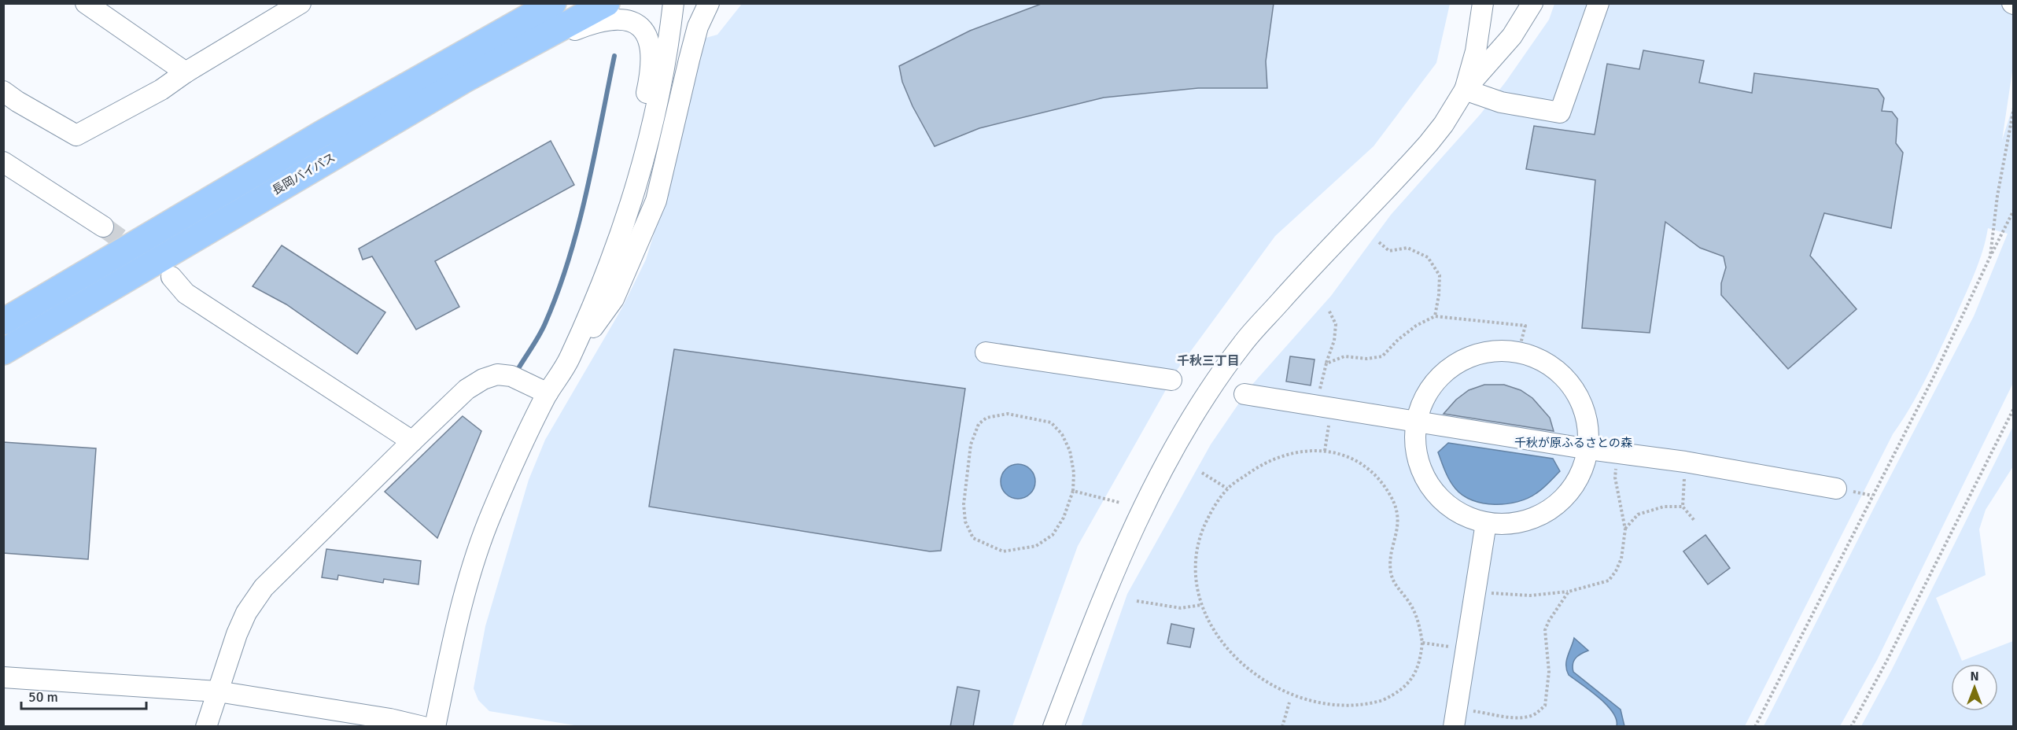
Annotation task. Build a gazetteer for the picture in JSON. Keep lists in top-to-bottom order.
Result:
{
  "streets": {
    "highway": ["長岡バイパス"]
  },
  "districts": ["千秋三丁目"],
  "parks": ["千秋が原ふるさとの森"],
  "scale_bar": "50 m",
  "north": "top"
}
